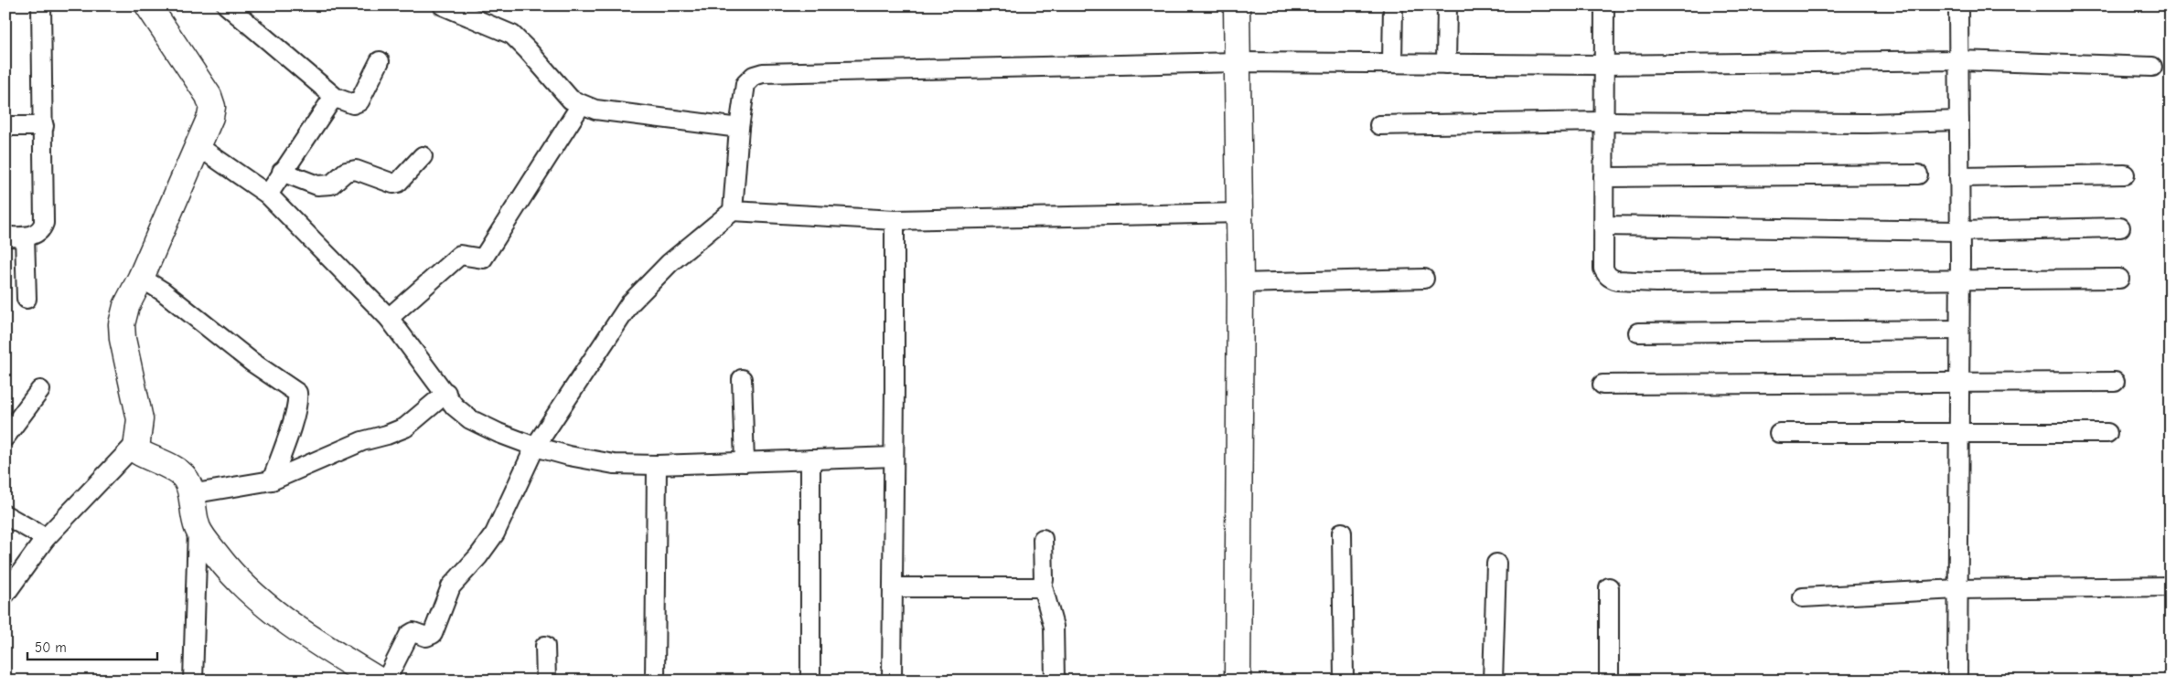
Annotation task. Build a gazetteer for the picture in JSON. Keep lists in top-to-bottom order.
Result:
{
  "scale_bar": "50 m"
}
